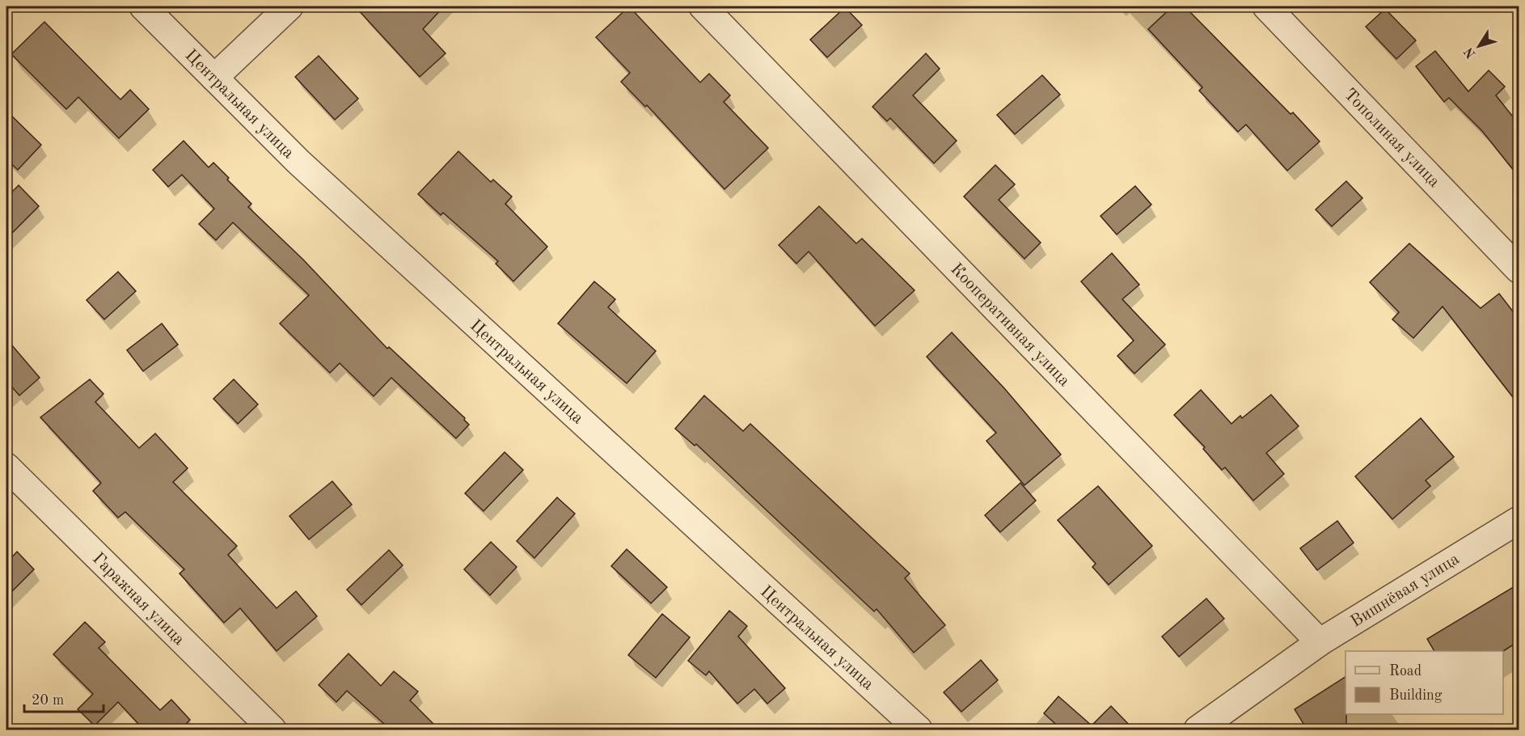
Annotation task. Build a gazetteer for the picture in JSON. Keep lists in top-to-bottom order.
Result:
{
  "streets": {
    "street": [
      "Центральная улица",
      "Тополиная улица",
      "Кооперативная улица",
      "Вишнёвая улица",
      "Гаражная улица"
    ]
  },
  "crossings": [
    ["Кооперативная улица", "Вишнёвая улица"]
  ],
  "legend": ["Road", "Building"],
  "scale_bar": "20 m",
  "north": "bottom left"
}
